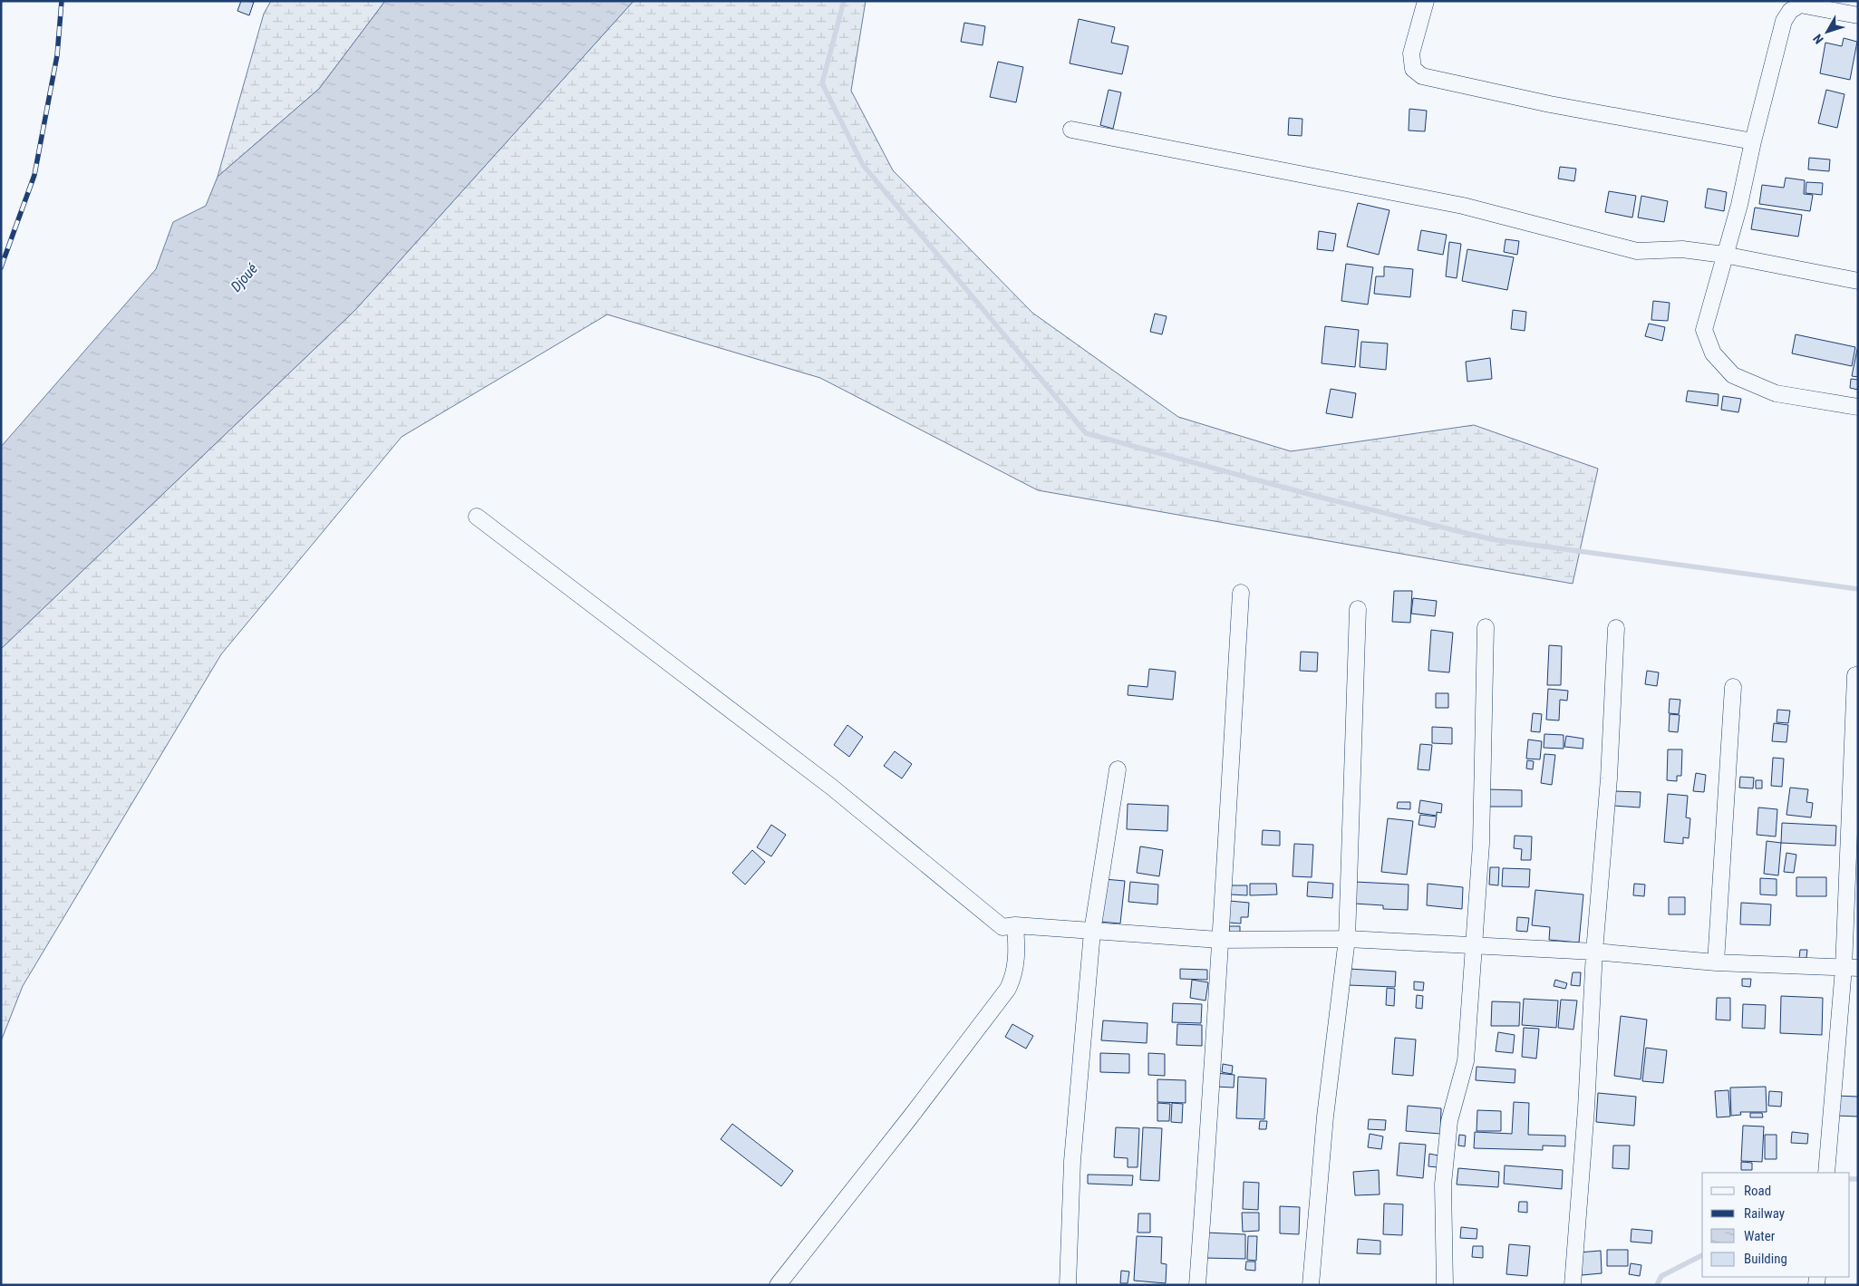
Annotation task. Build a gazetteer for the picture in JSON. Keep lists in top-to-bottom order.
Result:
{
  "water": ["Djoué"],
  "legend": [
    "Road",
    "Railway",
    "Water",
    "Building"
  ],
  "north": "bottom left"
}
